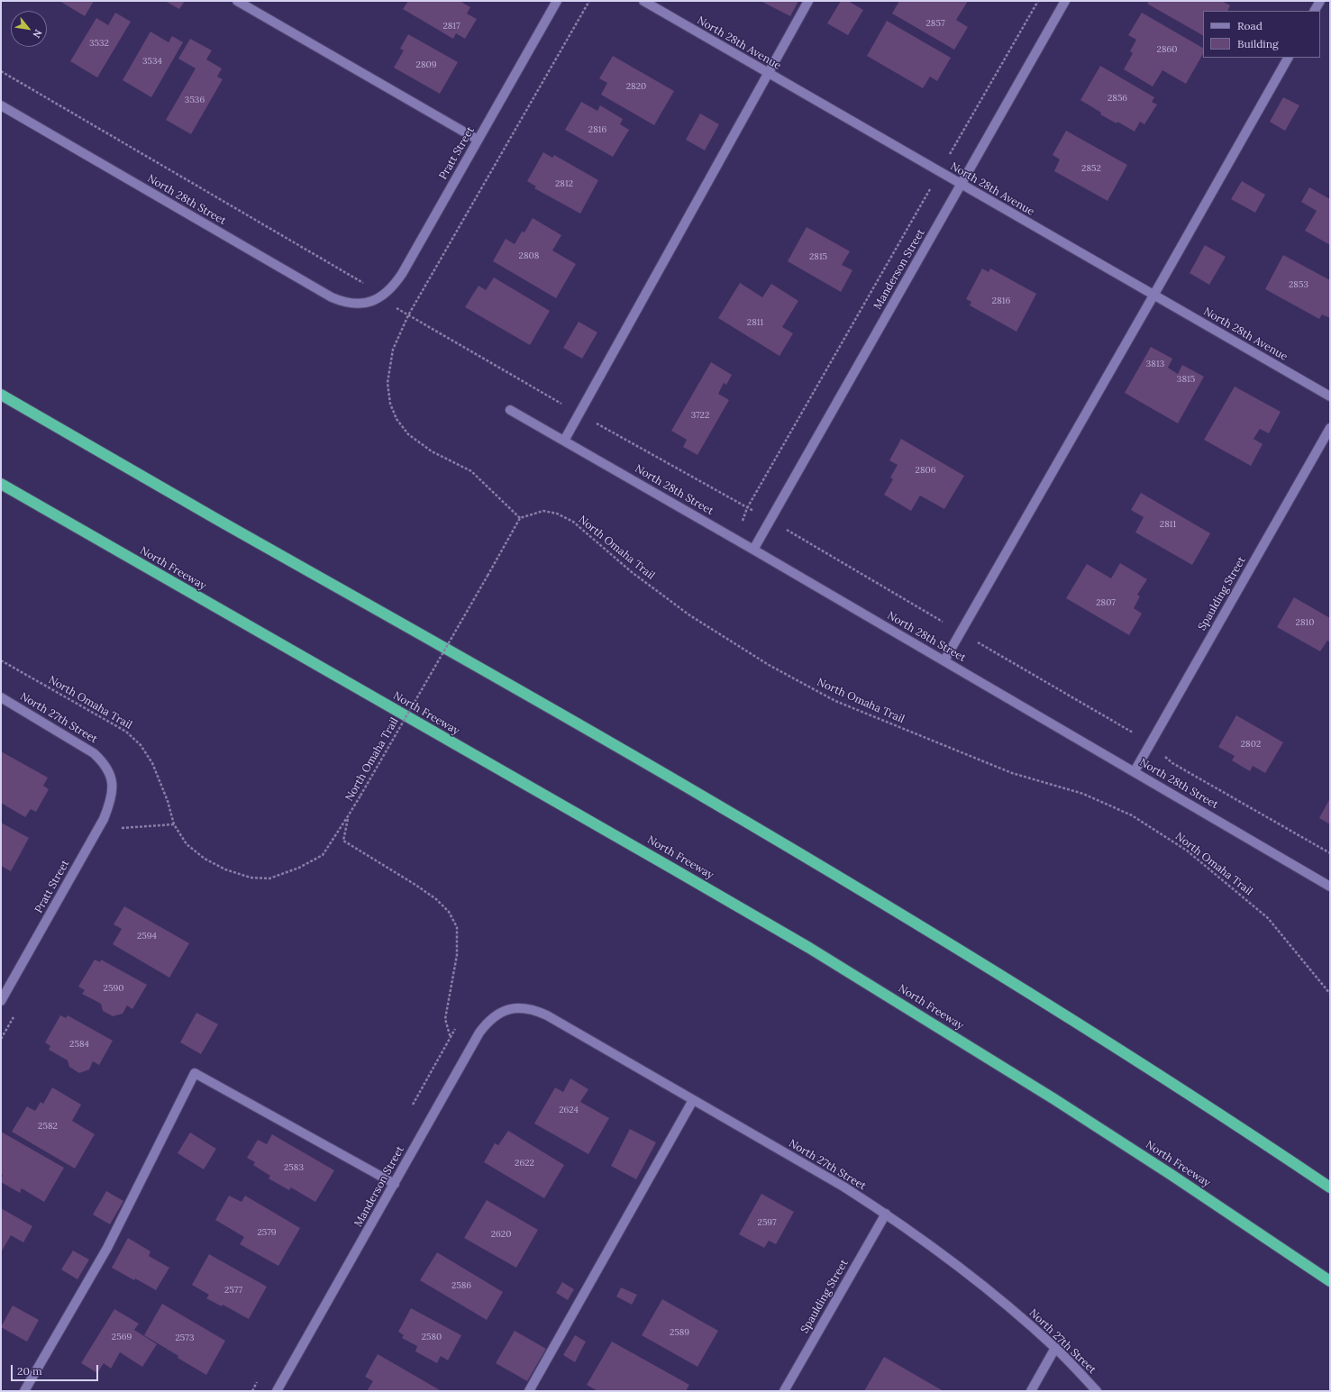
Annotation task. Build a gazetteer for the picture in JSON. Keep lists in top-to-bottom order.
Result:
{
  "streets": {
    "highway": ["North Freeway"],
    "street": [
      "North 28th Avenue",
      "Pratt Street",
      "North 28th Street",
      "Manderson Street",
      "Spaulding Street",
      "North 27th Street"
    ],
    "path": ["North Omaha Trail"]
  },
  "crossings": [
    ["North 28th Avenue", "Manderson Street"],
    ["Pratt Street", "North 28th Street"],
    ["Pratt Street", "North 27th Street"],
    ["North 28th Street", "Manderson Street"],
    ["North 28th Street", "Spaulding Street"],
    ["Manderson Street", "North 27th Street"],
    ["Spaulding Street", "North 27th Street"]
  ],
  "house_numbers": [
    "2857",
    "2817",
    "3532",
    "2860",
    "3534",
    "2809",
    "2820",
    "2856",
    "3536",
    "2816",
    "2852",
    "2812",
    "2808",
    "2815",
    "2853",
    "2816",
    "2811",
    "3813",
    "3815",
    "3722",
    "2806",
    "2811",
    "2807",
    "2810",
    "2802",
    "2594",
    "2590",
    "2584",
    "2624",
    "2582",
    "2622",
    "2583",
    "2597",
    "2579",
    "2620",
    "2586",
    "2577",
    "2589",
    "2569",
    "2580",
    "2573"
  ],
  "legend": ["Road", "Building"],
  "scale_bar": "20 m",
  "north": "bottom right"
}
